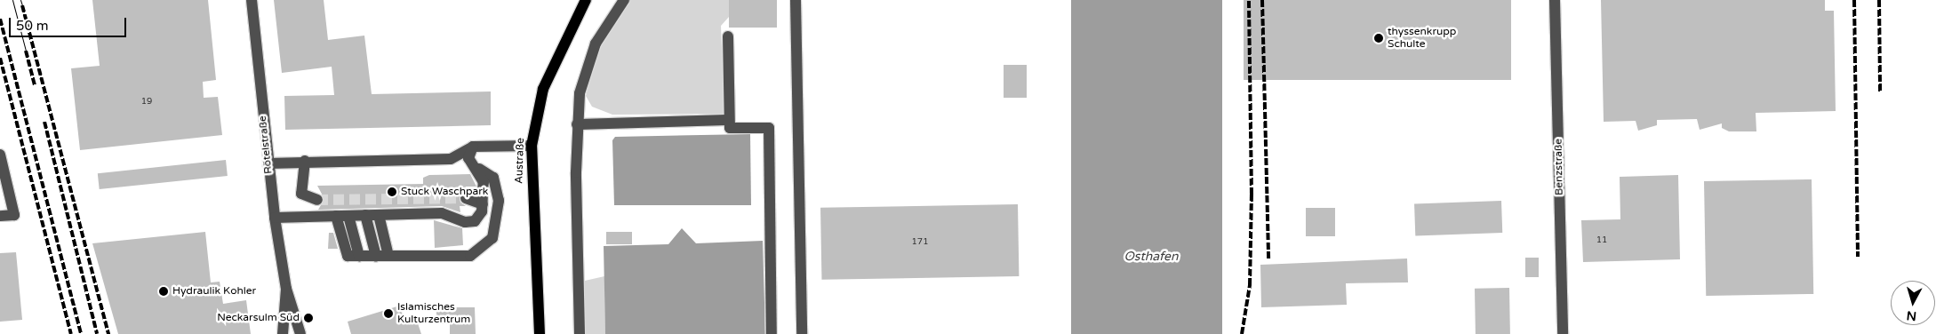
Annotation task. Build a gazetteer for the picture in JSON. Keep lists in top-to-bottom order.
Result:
{
  "streets": {
    "main road": ["Austraße"],
    "street": ["Rötelstraße", "Benzstraße"]
  },
  "water": ["Osthafen"],
  "places": [
    "thyssenkrupp Schulte",
    "Stuck Waschpark",
    "Hydraulik Kohler",
    "Islamisches Kulturzentrum",
    "Neckarsulm Süd"
  ],
  "house_numbers": ["19", "11", "171"],
  "scale_bar": "50 m",
  "north": "bottom"
}
